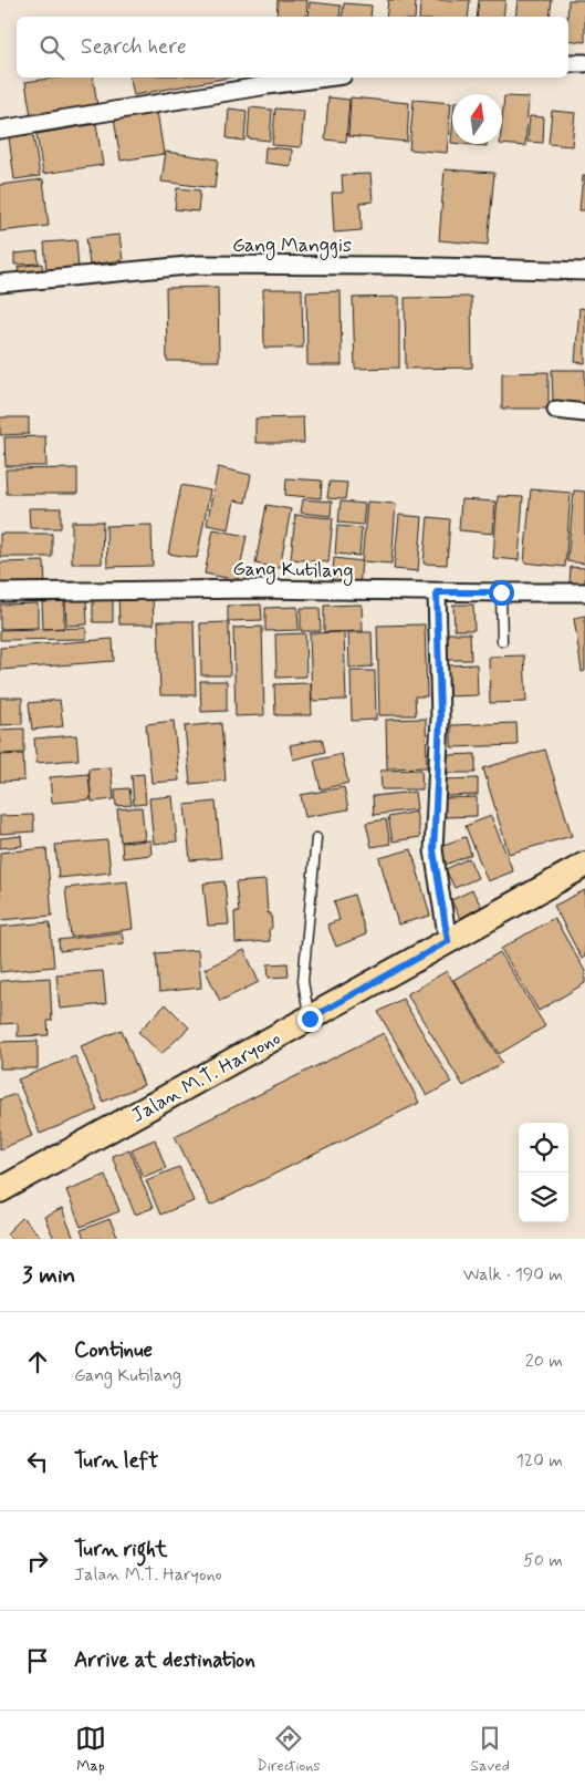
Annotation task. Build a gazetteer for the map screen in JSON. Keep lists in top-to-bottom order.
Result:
{
  "streets": {
    "main road": ["Jalan M.T. Haryono"],
    "street": ["Gang Manggis", "Gang Kutilang"]
  },
  "north": "top",
  "page": {
    "search": "Search here",
    "heading": ["3 min", "Walk · 190 m"],
    "list": [
      ["Continue", "Gang Kutilang", "20 m"],
      ["Turn left", "120 m"],
      ["Turn right", "Jalan M.T. Haryono", "50 m"],
      "Arrive at destination"
    ],
    "nav": ["Map", "Directions", "Saved"]
  }
}
